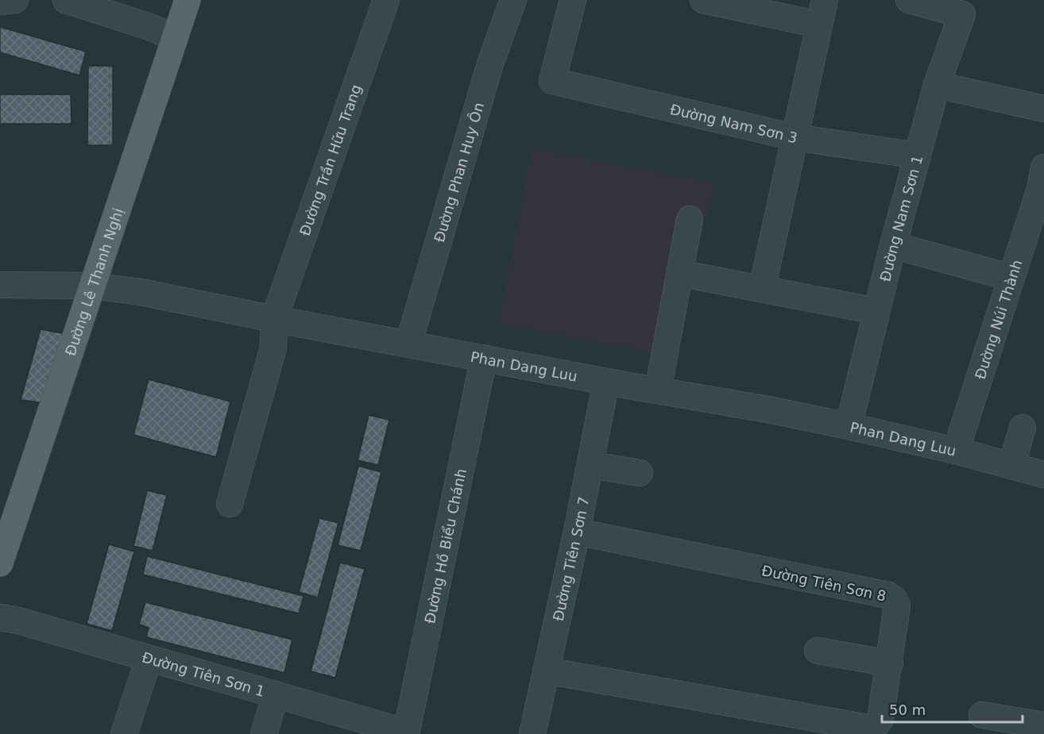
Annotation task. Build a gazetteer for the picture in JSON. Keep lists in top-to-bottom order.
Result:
{
  "streets": {
    "main road": ["Đường Lê Thanh Nghị"],
    "street": [
      "Đường Nam Sơn 3",
      "Đường Trần Hữu Trang",
      "Đường Phan Huy Ôn",
      "Đường Nam Sơn 1",
      "Đường Núi Thành",
      "Phan Dang Luu",
      "Đường Hồ Biểu Chánh",
      "Đường Tiên Sơn 7",
      "Đường Tiên Sơn 8",
      "Đường Tiên Sơn 1"
    ]
  },
  "crossings": [
    ["Đường Nam Sơn 3", "Đường Nam Sơn 1"],
    ["Đường Trần Hữu Trang", "Phan Dang Luu"],
    ["Đường Phan Huy Ôn", "Phan Dang Luu"],
    ["Đường Nam Sơn 1", "Phan Dang Luu"],
    ["Đường Lê Thanh Nghị", "Phan Dang Luu"],
    ["Đường Núi Thành", "Phan Dang Luu"],
    ["Phan Dang Luu", "Đường Hồ Biểu Chánh"],
    ["Phan Dang Luu", "Đường Tiên Sơn 7"],
    ["Đường Hồ Biểu Chánh", "Đường Tiên Sơn 1"],
    ["Đường Tiên Sơn 7", "Đường Tiên Sơn 8"]
  ],
  "scale_bar": "50 m"
}
